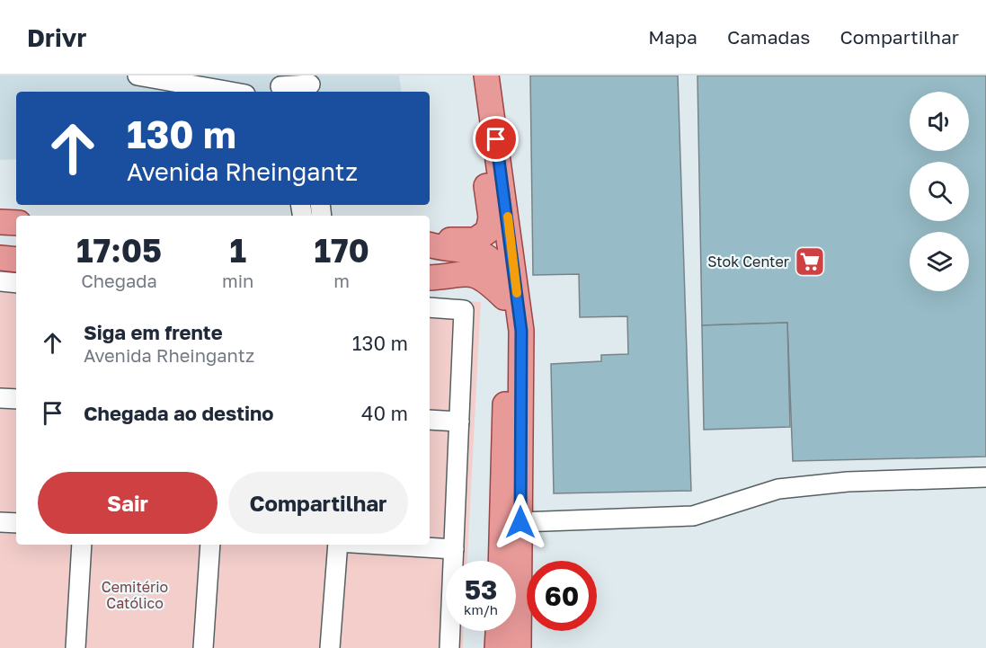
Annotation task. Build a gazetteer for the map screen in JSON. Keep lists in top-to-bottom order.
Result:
{
  "parks": ["Cemitério Católico"],
  "places": {
    "supermarket": ["Stok Center"]
  },
  "page": {
    "header": "Drivr",
    "nav": ["Mapa", "Camadas", "Compartilhar"],
    "turn": ["130 m", "Avenida Rheingantz"],
    "eta": [
      "17:05",
      "Chegada",
      "1",
      "min",
      "170",
      "m"
    ],
    "list": [
      {
        "name": "Siga em frente",
        "note": "Avenida Rheingantz",
        "value": "130 m"
      },
      {
        "name": "Chegada ao destino",
        "value": "40 m"
      }
    ],
    "buttons": ["Sair", "Compartilhar"],
    "speed": "53 km/h",
    "limit": "60"
  }
}
